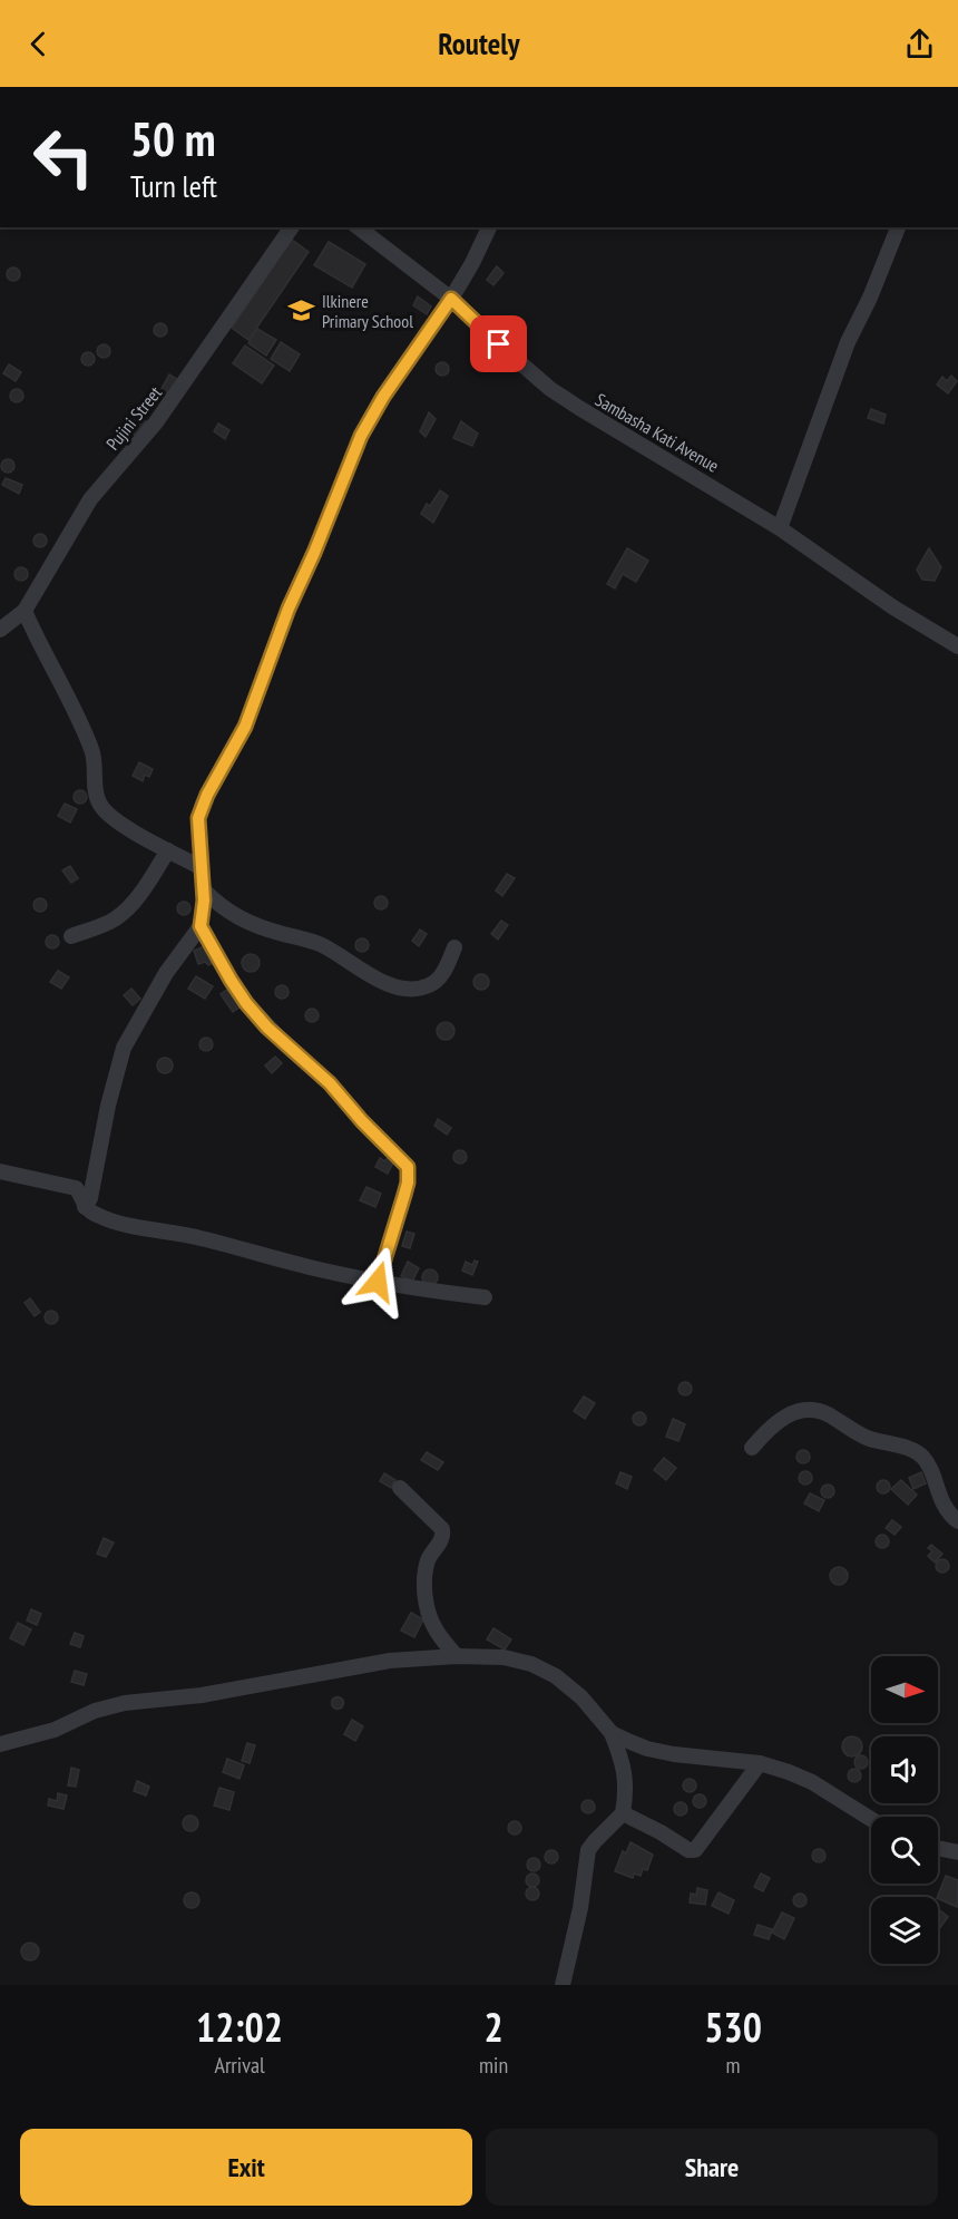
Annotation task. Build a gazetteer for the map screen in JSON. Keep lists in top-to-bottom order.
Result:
{
  "streets": {
    "street": ["Pujini Street", "Sambasha Kati Avenue"]
  },
  "places": {
    "school or university": ["Ilkinere Primary School"]
  },
  "north": "right",
  "page": {
    "header": "Routely",
    "turn": ["50 m", "Turn left"],
    "eta": [
      "12:02",
      "Arrival",
      "2",
      "min",
      "530",
      "m"
    ],
    "buttons": ["Exit", "Share"]
  }
}
